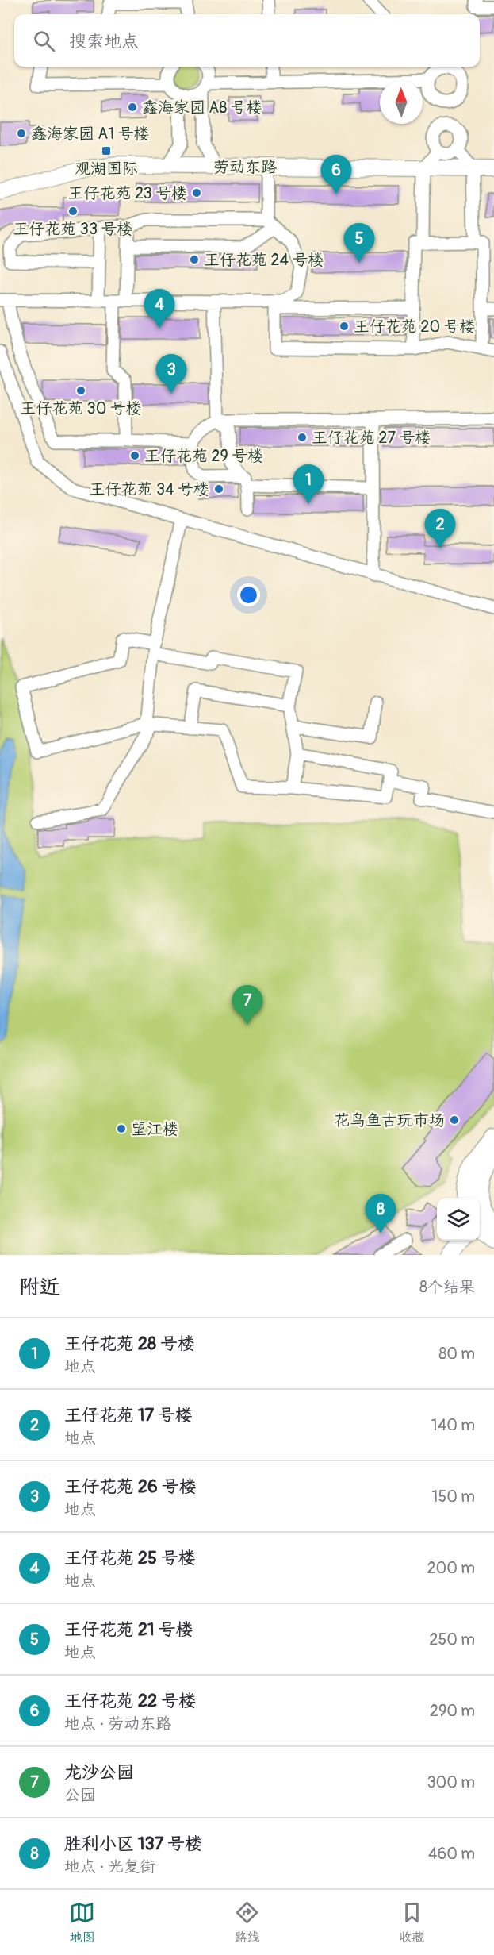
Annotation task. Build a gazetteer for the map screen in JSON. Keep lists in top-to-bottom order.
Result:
{
  "streets": {
    "main road": ["劳动东路"]
  },
  "places": {
    "other": [
      "鑫海家园 A8 号楼",
      "鑫海家园 A1 号楼",
      "王仔花苑 23 号楼",
      "王仔花苑 33 号楼",
      "王仔花苑 24 号楼",
      "王仔花苑 20 号楼",
      "王仔花苑 30 号楼",
      "王仔花苑 27 号楼",
      "王仔花苑 29 号楼",
      "王仔花苑 34 号楼",
      "花鸟鱼古玩市场",
      "望江楼"
    ],
    "transit": ["观湖国际"]
  },
  "north": "top",
  "page": {
    "search": "搜索地点",
    "pins": [
      "6",
      "5",
      "4",
      "3",
      "1",
      "2",
      "7",
      "8"
    ],
    "heading": ["附近", "8个结果"],
    "list": [
      {
        "mark": "1",
        "name": "王仔花苑 28 号楼",
        "note": "地点",
        "value": "80 m"
      },
      {
        "mark": "2",
        "name": "王仔花苑 17 号楼",
        "note": "地点",
        "value": "140 m"
      },
      {
        "mark": "3",
        "name": "王仔花苑 26 号楼",
        "note": "地点",
        "value": "150 m"
      },
      {
        "mark": "4",
        "name": "王仔花苑 25 号楼",
        "note": "地点",
        "value": "200 m"
      },
      {
        "mark": "5",
        "name": "王仔花苑 21 号楼",
        "note": "地点",
        "value": "250 m"
      },
      {
        "mark": "6",
        "name": "王仔花苑 22 号楼",
        "note": "地点 · 劳动东路",
        "value": "290 m"
      },
      {
        "mark": "7",
        "name": "龙沙公园",
        "note": "公园",
        "value": "300 m"
      },
      {
        "mark": "8",
        "name": "胜利小区 137 号楼",
        "note": "地点 · 光复街",
        "value": "460 m"
      }
    ],
    "nav": ["地图", "路线", "收藏"]
  }
}
